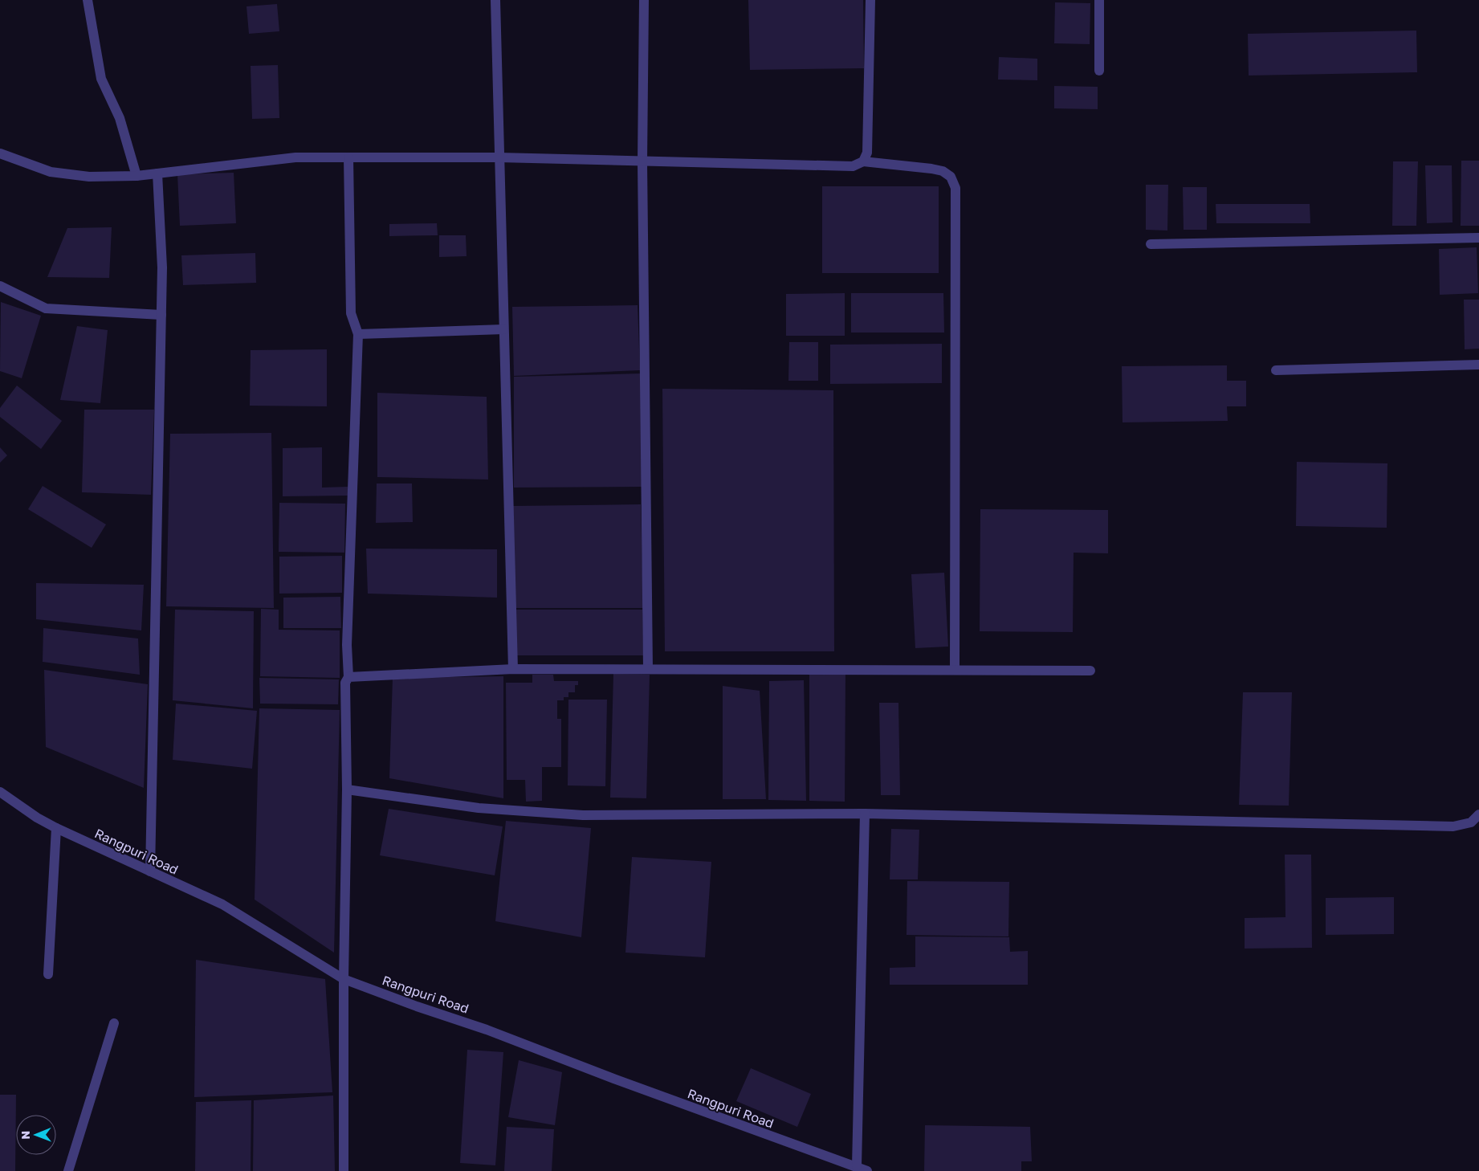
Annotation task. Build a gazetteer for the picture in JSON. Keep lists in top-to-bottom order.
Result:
{
  "streets": {
    "street": ["Rangpuri Road"]
  },
  "north": "left"
}
